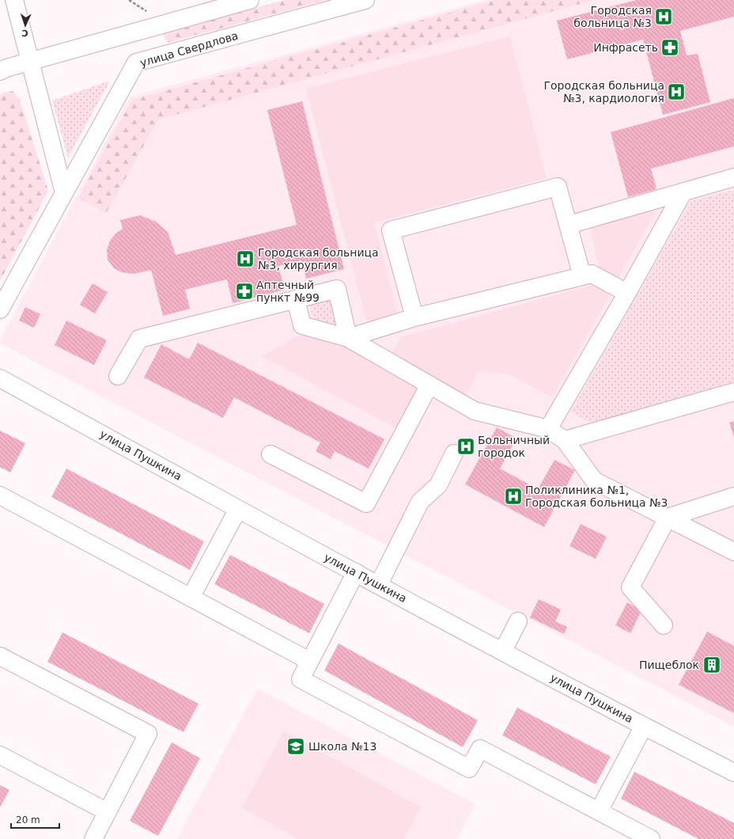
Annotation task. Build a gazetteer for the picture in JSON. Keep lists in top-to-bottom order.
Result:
{
  "streets": {
    "street": ["улица Свердлова", "улица Пушкина"]
  },
  "places": {
    "hospital": [
      "Городская больница №3",
      "Городская больница №3, кардиология",
      "Городская больница №3, хирургия",
      "Больничный городок",
      "Поликлиника №1, Городская больница №3"
    ],
    "pharmacy": ["Инфрасеть", "Аптечный пункт №99"],
    "building": ["Пищеблок"],
    "school or university": ["Школа №13"]
  },
  "scale_bar": "20 m",
  "north": "bottom"
}
